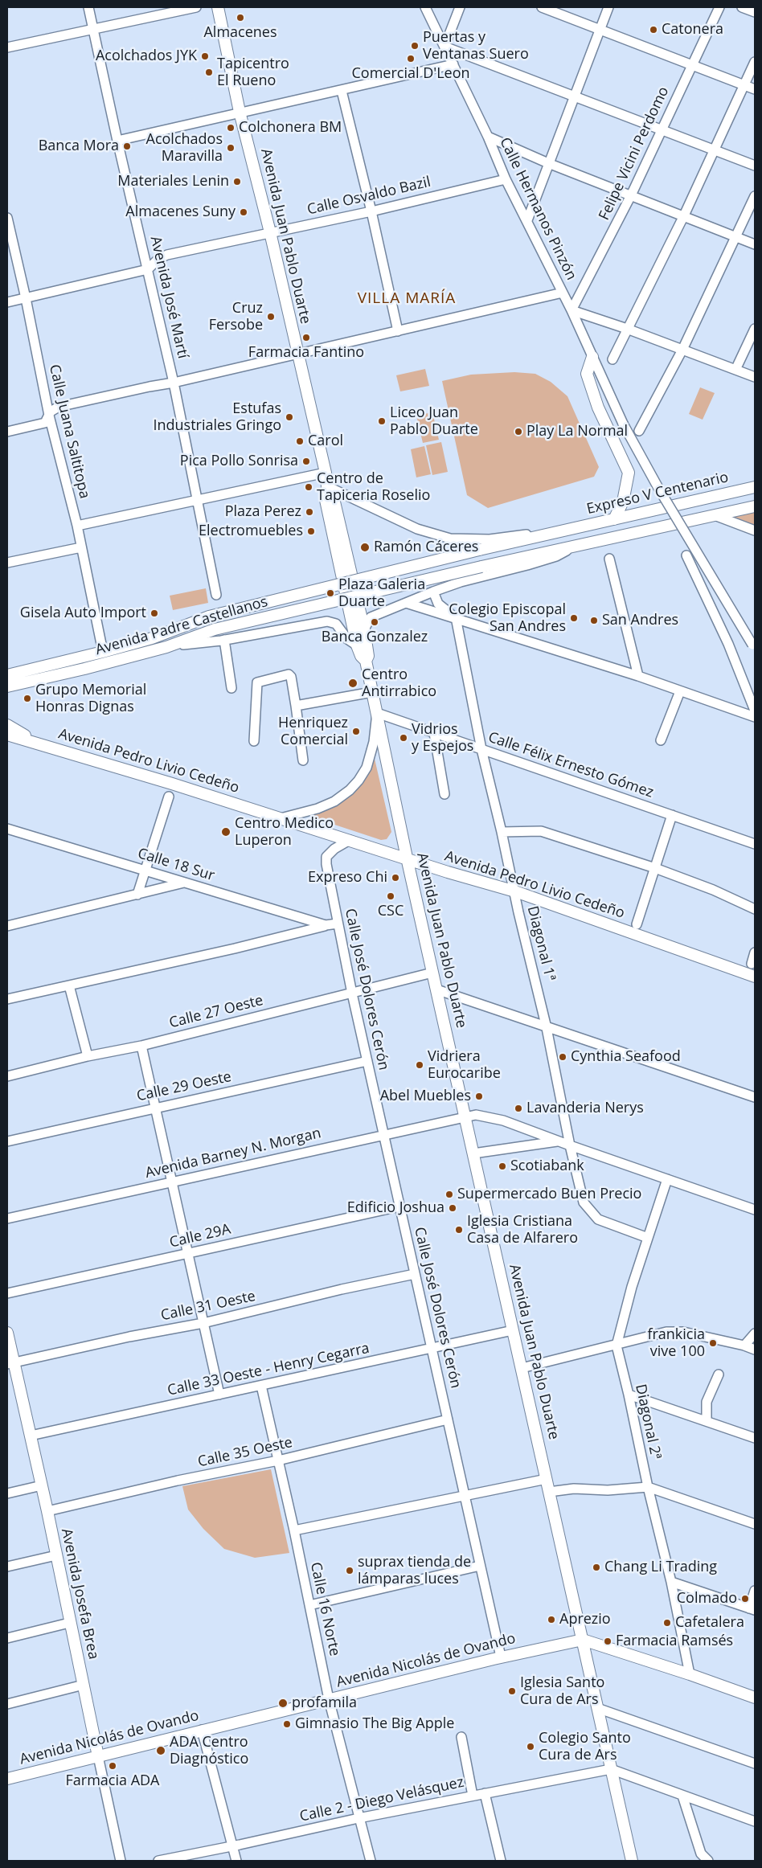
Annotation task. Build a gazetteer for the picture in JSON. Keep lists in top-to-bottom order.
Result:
{
  "streets": {
    "main road": [
      "Avenida Juan Pablo Duarte",
      "Expreso V Centenario",
      "Avenida Padre Castellanos",
      "Avenida Pedro Livio Cedeño",
      "Avenida Josefa Brea",
      "Avenida Nicolás de Ovando"
    ],
    "street": [
      "Felipe Vicini Perdomo",
      "Calle Osvaldo Bazil",
      "Calle Hermanos Pinzón",
      "Avenida José Martí",
      "Calle Juana Saltitopa",
      "Calle Félix Ernesto Gómez",
      "Calle 18 Sur",
      "Diagonal 1ª",
      "Calle José Dolores Cerón",
      "Calle 27 Oeste",
      "Calle 29 Oeste",
      "Avenida Barney N. Morgan",
      "Calle 29A",
      "Calle 31 Oeste",
      "Calle 33 Oeste - Henry Cegarra",
      "Diagonal 2ª",
      "Calle 35 Oeste",
      "Calle 16 Norte",
      "Calle 2 - Diego Velásquez"
    ]
  },
  "crossings": [
    ["Felipe Vicini Perdomo", "Calle Hermanos Pinzón"],
    ["Calle Osvaldo Bazil", "Calle Hermanos Pinzón"],
    ["Calle Osvaldo Bazil", "Avenida Juan Pablo Duarte"],
    ["Calle Osvaldo Bazil", "Avenida José Martí"],
    ["Calle Osvaldo Bazil", "Calle Juana Saltitopa"],
    ["Avenida Juan Pablo Duarte", "Expreso V Centenario"],
    ["Avenida Juan Pablo Duarte", "Avenida Pedro Livio Cedeño"],
    ["Avenida Juan Pablo Duarte", "Calle Félix Ernesto Gómez"],
    ["Avenida Juan Pablo Duarte", "Calle 27 Oeste"],
    ["Avenida Juan Pablo Duarte", "Avenida Barney N. Morgan"],
    ["Avenida Juan Pablo Duarte", "Calle 33 Oeste - Henry Cegarra"],
    ["Avenida Juan Pablo Duarte", "Avenida Nicolás de Ovando"],
    ["Avenida Juan Pablo Duarte", "Calle 2 - Diego Velásquez"],
    ["Calle Juana Saltitopa", "Avenida Padre Castellanos"],
    ["Expreso V Centenario", "Avenida Padre Castellanos"],
    ["Avenida Pedro Livio Cedeño", "Diagonal 1ª"],
    ["Avenida Pedro Livio Cedeño", "Calle José Dolores Cerón"],
    ["Calle Félix Ernesto Gómez", "Diagonal 1ª"],
    ["Calle 18 Sur", "Calle José Dolores Cerón"],
    ["Diagonal 1ª", "Avenida Barney N. Morgan"],
    ["Diagonal 1ª", "Diagonal 2ª"],
    ["Calle José Dolores Cerón", "Calle 27 Oeste"],
    ["Calle José Dolores Cerón", "Calle 29 Oeste"],
    ["Calle José Dolores Cerón", "Avenida Barney N. Morgan"],
    ["Calle José Dolores Cerón", "Calle 29A"],
    ["Calle José Dolores Cerón", "Calle 31 Oeste"],
    ["Calle José Dolores Cerón", "Calle 33 Oeste - Henry Cegarra"],
    ["Calle José Dolores Cerón", "Calle 35 Oeste"],
    ["Calle José Dolores Cerón", "Avenida Nicolás de Ovando"],
    ["Avenida Barney N. Morgan", "Diagonal 2ª"],
    ["Calle 31 Oeste", "Avenida Josefa Brea"],
    ["Calle 33 Oeste - Henry Cegarra", "Avenida Josefa Brea"],
    ["Calle 33 Oeste - Henry Cegarra", "Calle 16 Norte"],
    ["Calle 35 Oeste", "Avenida Josefa Brea"],
    ["Calle 35 Oeste", "Calle 16 Norte"],
    ["Avenida Josefa Brea", "Avenida Nicolás de Ovando"],
    ["Calle 16 Norte", "Avenida Nicolás de Ovando"],
    ["Calle 16 Norte", "Calle 2 - Diego Velásquez"]
  ],
  "districts": ["VILLA MARÍA"],
  "places": [
    "Almacenes",
    "Catonera",
    "Puertas y Ventanas Suero",
    "Acolchados JYK",
    "Comercial D'Leon",
    "Tapicentro El Rueno",
    "Colchonera BM",
    "Banca Mora",
    "Acolchados Maravilla",
    "Materiales Lenin",
    "Almacenes Suny",
    "Cruz Fersobe",
    "Farmacia Fantino",
    "Estufas Industriales Gringo",
    "Liceo Juan Pablo Duarte",
    "Play La Normal",
    "Carol",
    "Pica Pollo Sonrisa",
    "Centro de Tapiceria Roselio",
    "Plaza Perez",
    "Electromuebles",
    "Ramón Cáceres",
    "Plaza Galeria Duarte",
    "Gisela Auto Import",
    "Colegio Episcopal San Andres",
    "San Andres",
    "Banca Gonzalez",
    "Centro Antirrabico",
    "Grupo Memorial Honras Dignas",
    "Henriquez Comercial",
    "Vidrios y Espejos",
    "Centro Medico Luperon",
    "Expreso Chi",
    "CSC",
    "Cynthia Seafood",
    "Vidriera Eurocaribe",
    "Abel Muebles",
    "Lavanderia Nerys",
    "Scotiabank",
    "Supermercado Buen Precio",
    "Edificio Joshua",
    "Iglesia Cristiana Casa de Alfarero",
    "frankicia vive 100",
    "Chang Li Trading",
    "suprax tienda de lámparas luces",
    "Colmado",
    "Aprezio",
    "Cafetalera",
    "Farmacia Ramsés",
    "Iglesia Santo Cura de Ars",
    "profamila",
    "Gimnasio The Big Apple",
    "Colegio Santo Cura de Ars",
    "ADA Centro Diagnóstico",
    "Farmacia ADA"
  ]
}
